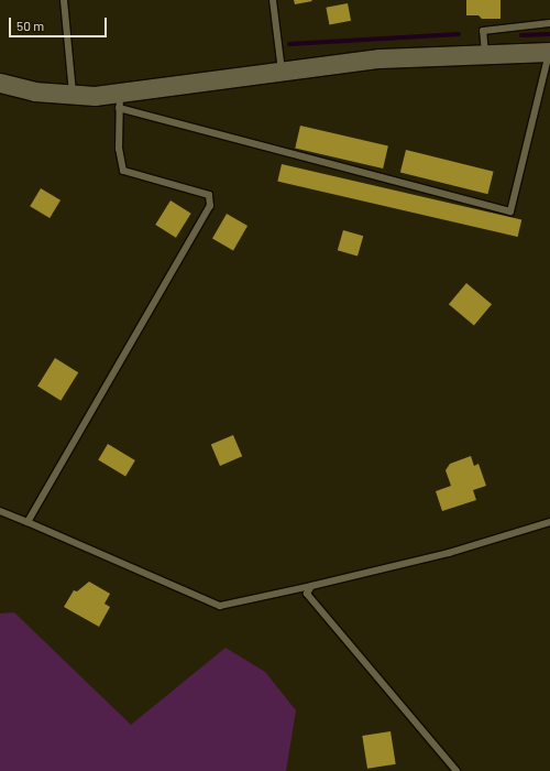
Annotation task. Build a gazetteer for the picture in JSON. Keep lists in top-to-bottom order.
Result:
{
  "scale_bar": "50 m"
}
